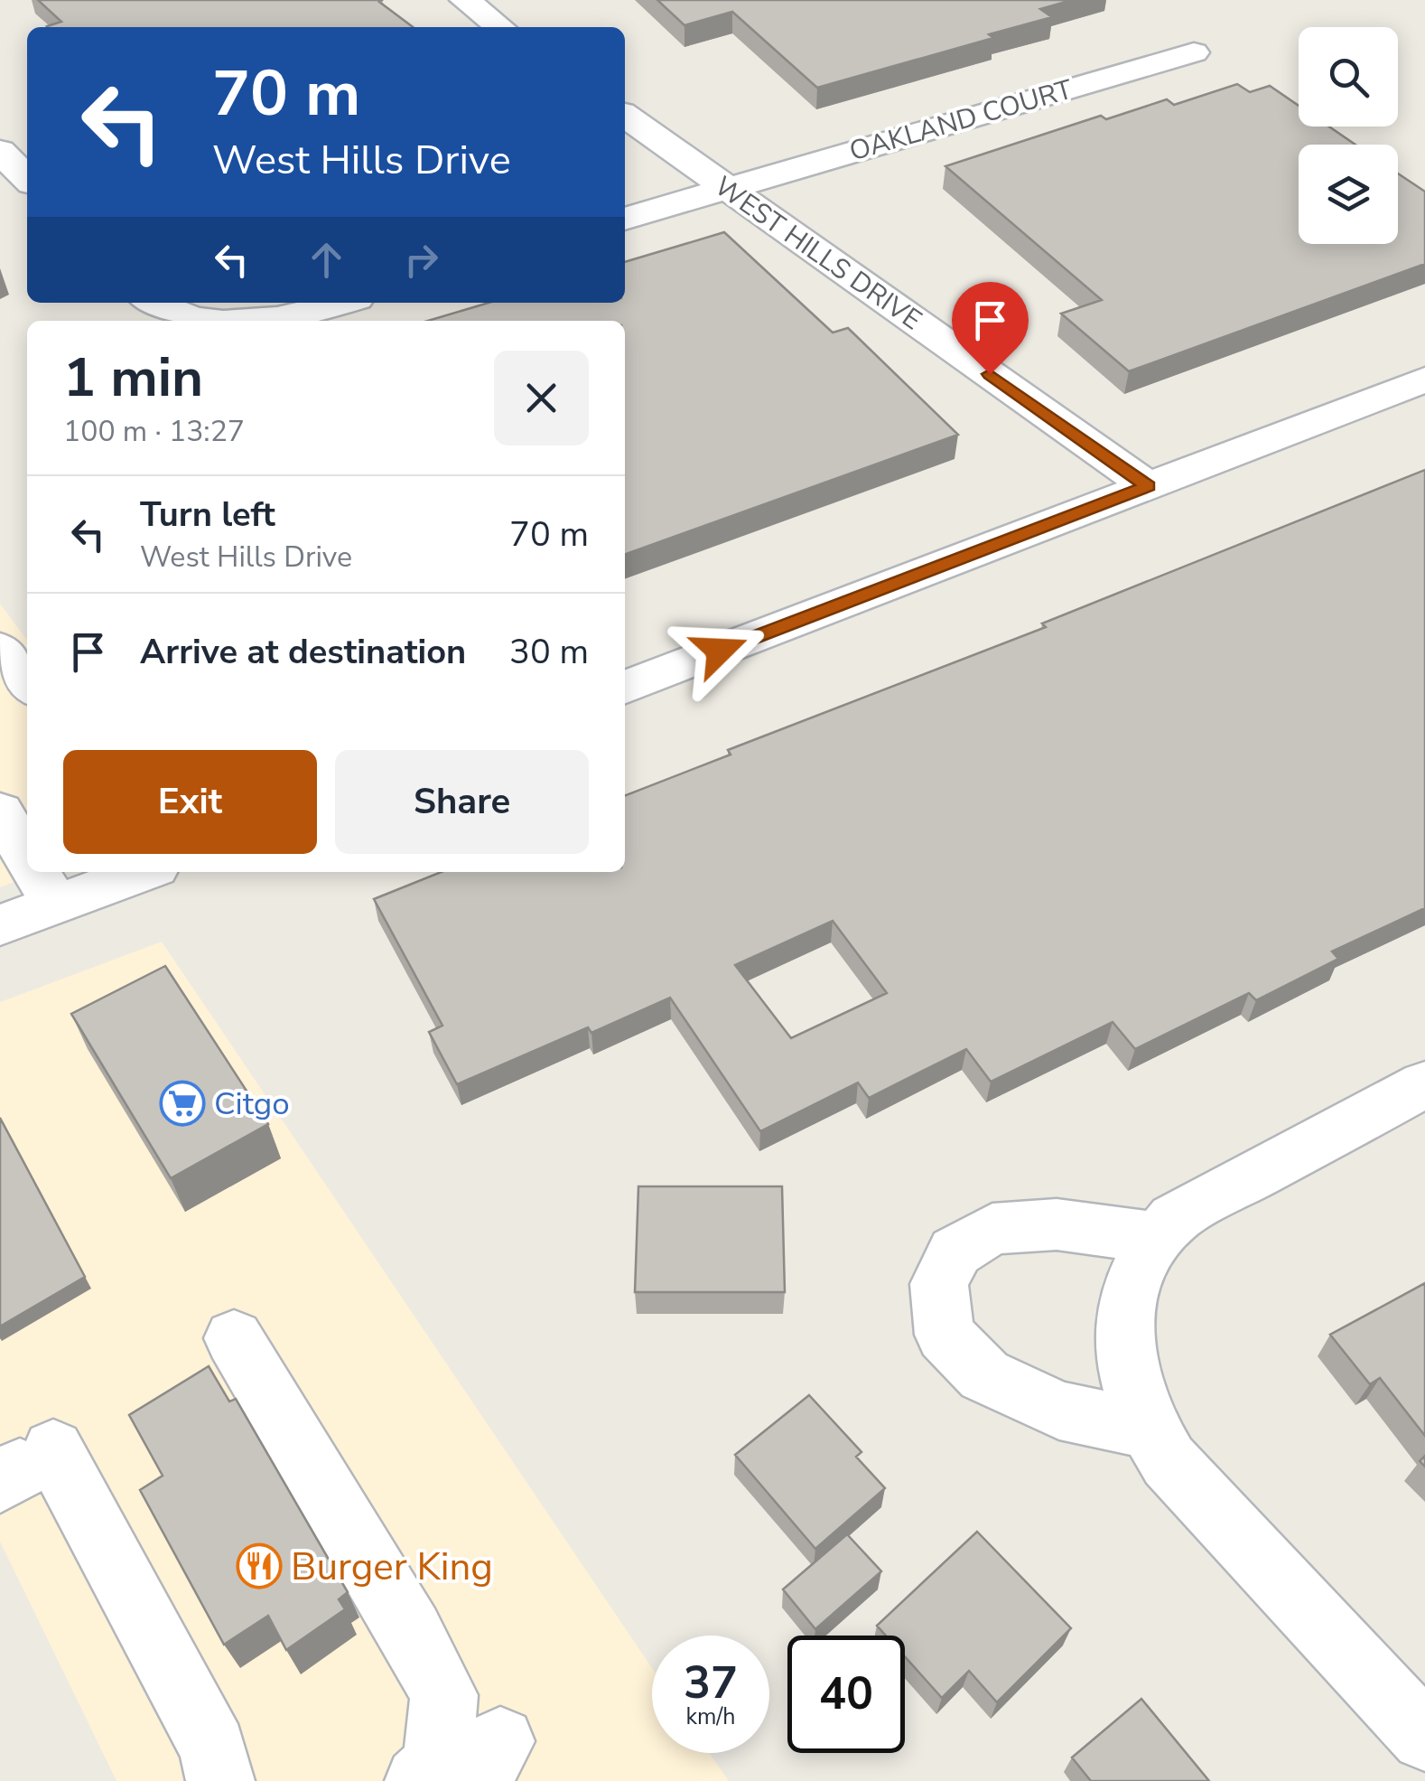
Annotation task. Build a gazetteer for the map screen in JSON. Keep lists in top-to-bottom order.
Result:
{
  "streets": {
    "street": ["OAKLAND COURT", "WEST HILLS DRIVE"]
  },
  "crossings": [
    ["OAKLAND COURT", "WEST HILLS DRIVE"]
  ],
  "places": {
    "supermarket": ["Citgo"],
    "restaurant": ["Burger King"]
  },
  "page": {
    "turn": ["70 m", "West Hills Drive"],
    "heading": ["1 min", "100 m · 13:27"],
    "list": [
      {
        "name": "Turn left",
        "note": "West Hills Drive",
        "value": "70 m"
      },
      {
        "name": "Arrive at destination",
        "value": "30 m"
      }
    ],
    "buttons": ["Exit", "Share"],
    "speed": "37 km/h",
    "limit": "40"
  }
}
